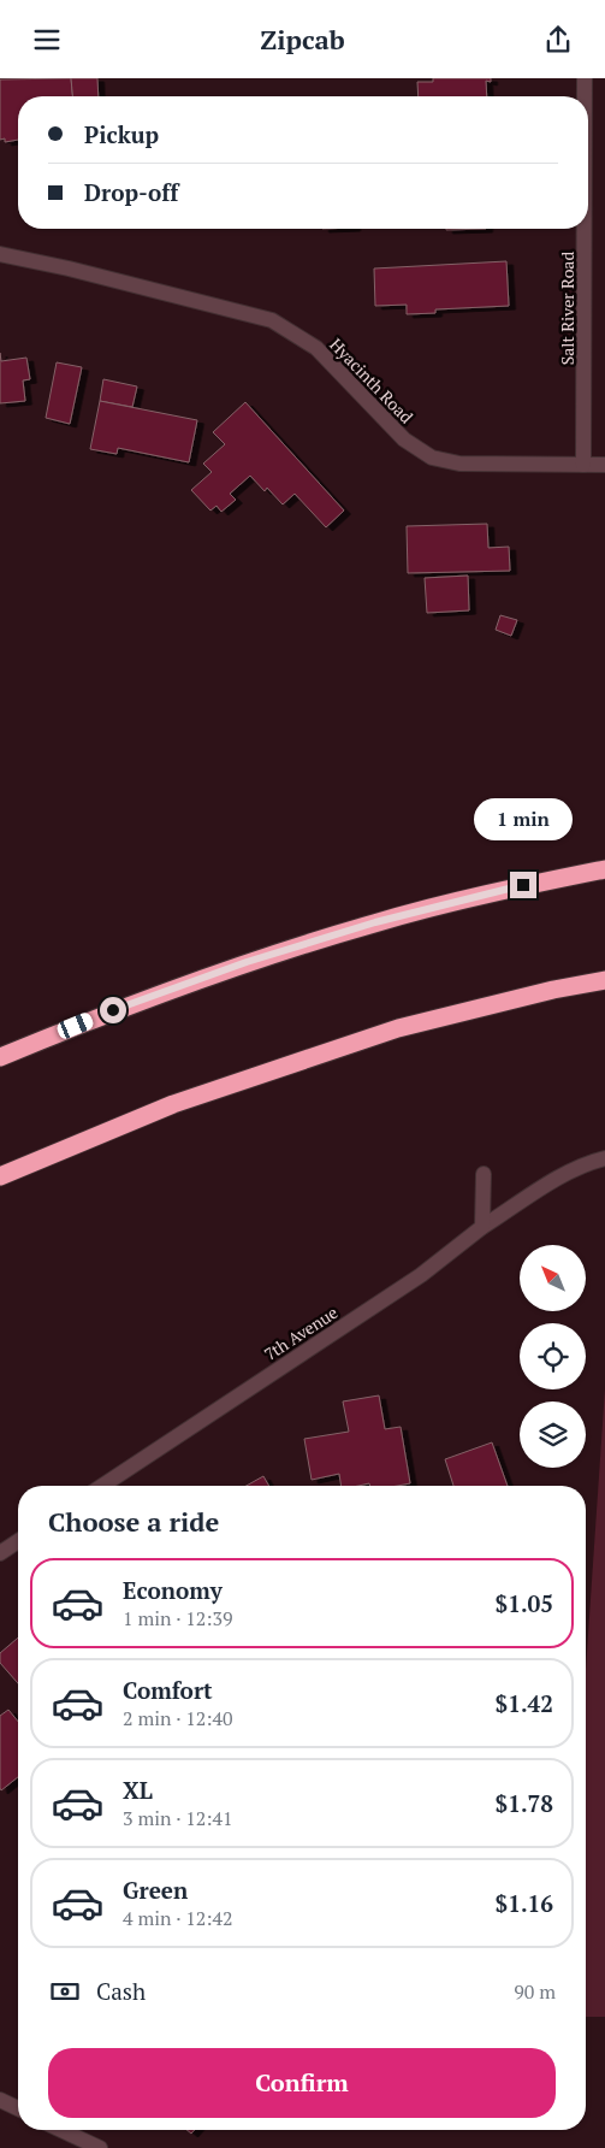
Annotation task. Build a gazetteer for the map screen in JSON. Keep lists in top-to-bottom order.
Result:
{
  "streets": {
    "street": ["Salt River Road", "Hyacinth Road", "7th Avenue"]
  },
  "crossings": [
    ["Salt River Road", "Hyacinth Road"]
  ],
  "north": "top left",
  "page": {
    "header": "Zipcab",
    "banner": ["Pickup", "Drop-off"],
    "bubble": "1 min",
    "heading": "Choose a ride",
    "list": [
      {
        "name": "Economy",
        "note": "1 min · 12:39",
        "value": "$1.05"
      },
      {
        "name": "Comfort",
        "note": "2 min · 12:40",
        "value": "$1.42"
      },
      {
        "name": "XL",
        "note": "3 min · 12:41",
        "value": "$1.78"
      },
      {
        "name": "Green",
        "note": "4 min · 12:42",
        "value": "$1.16"
      }
    ],
    "pay": ["Cash", "90 m"],
    "buttons": "Confirm"
  }
}
